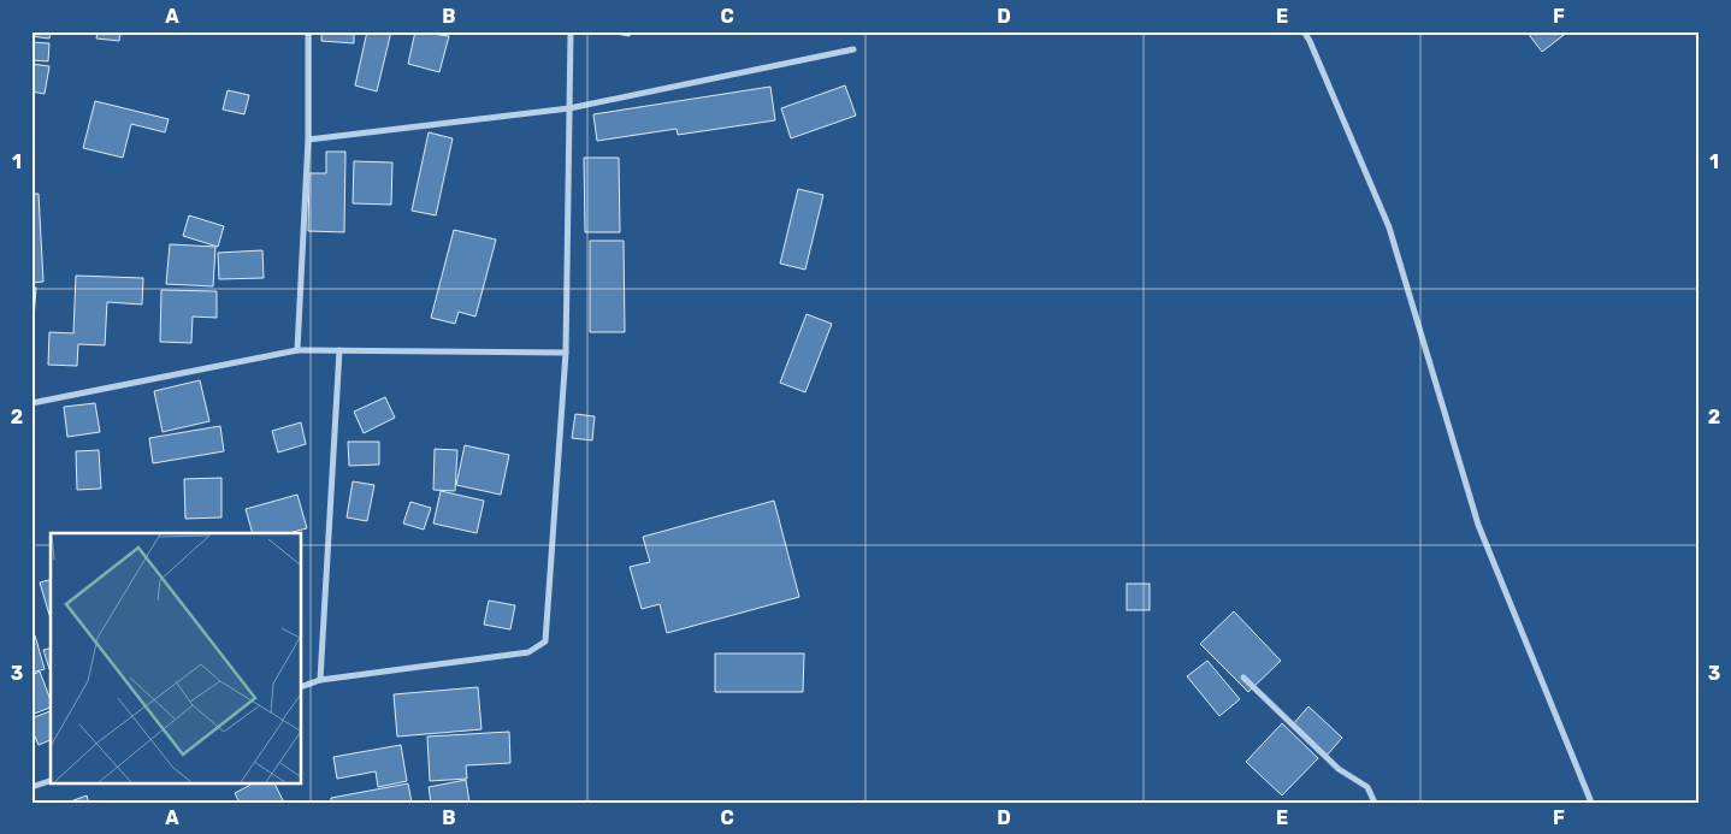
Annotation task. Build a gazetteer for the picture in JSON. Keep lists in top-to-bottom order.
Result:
{
  "grid": {
    "columns": [
      "A",
      "B",
      "C",
      "D",
      "E",
      "F"
    ],
    "rows": ["1", "2", "3"]
  }
}
